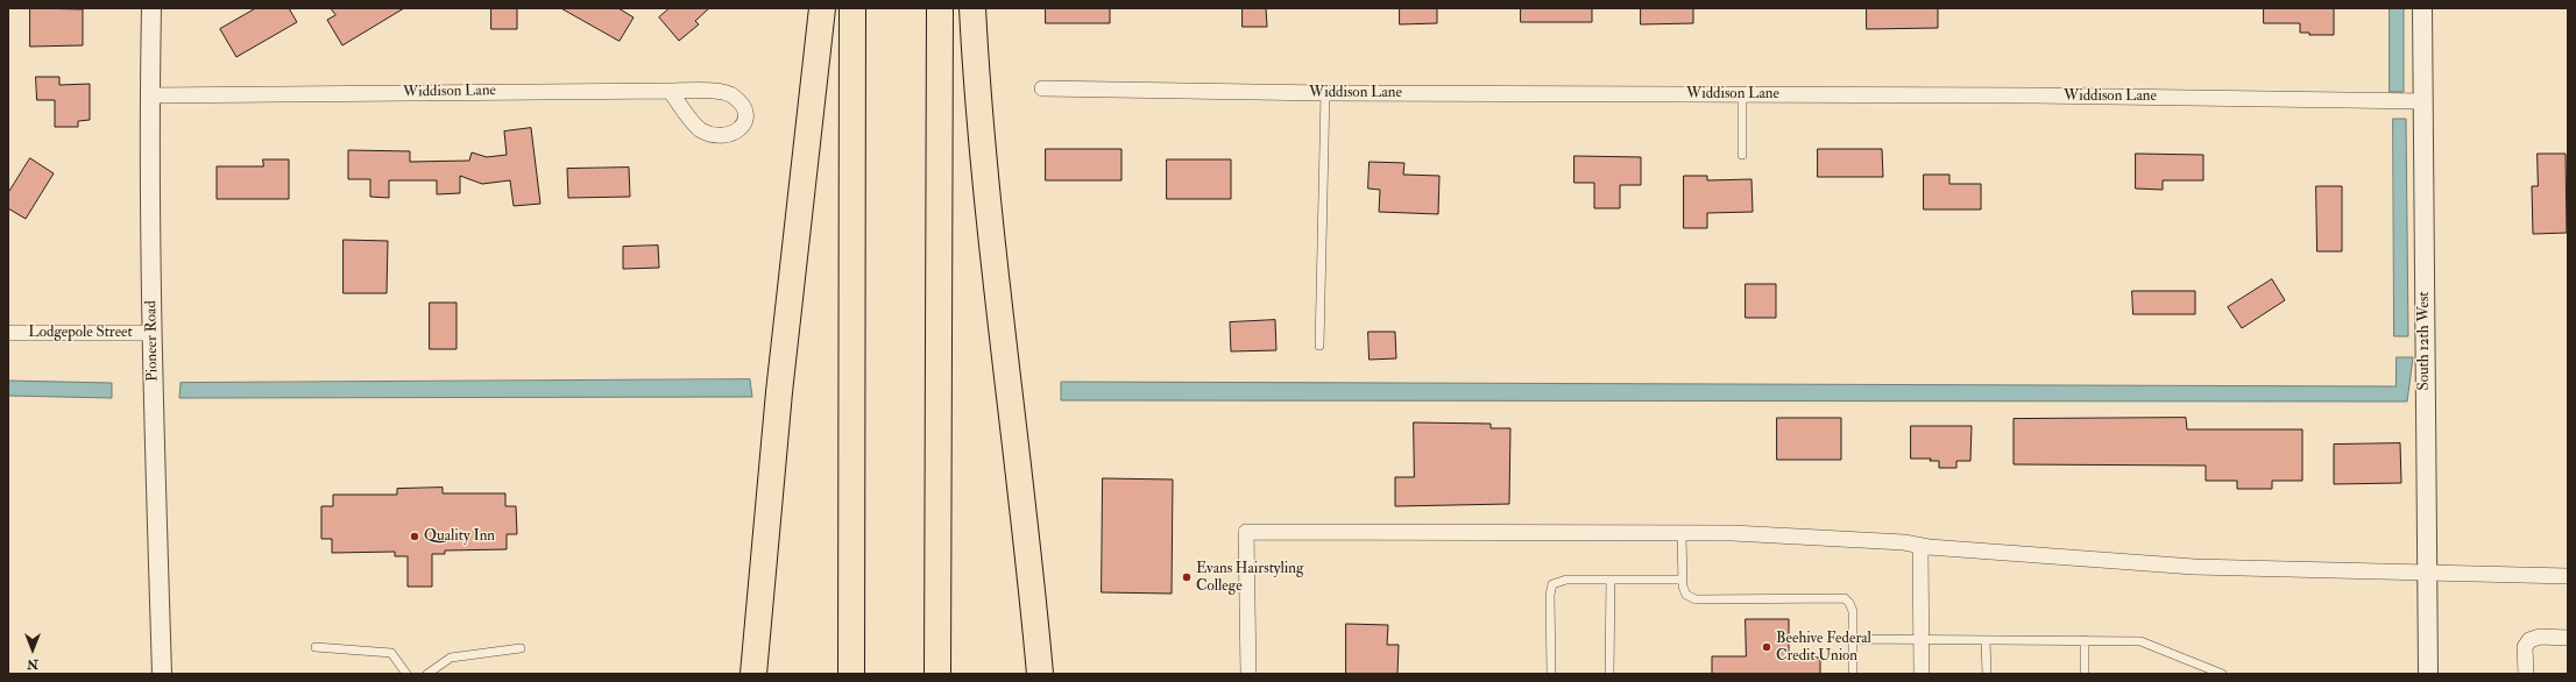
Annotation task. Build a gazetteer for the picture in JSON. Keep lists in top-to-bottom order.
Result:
{
  "streets": {
    "street": [
      "Widdison Lane",
      "Lodgepole Street",
      "Pioneer Road",
      "South 12th West"
    ]
  },
  "crossings": [
    ["Widdison Lane", "Pioneer Road"],
    ["Widdison Lane", "South 12th West"],
    ["Lodgepole Street", "Pioneer Road"]
  ],
  "places": ["Quality Inn", "Evans Hairstyling College", "Beehive Federal Credit Union"],
  "north": "bottom"
}
